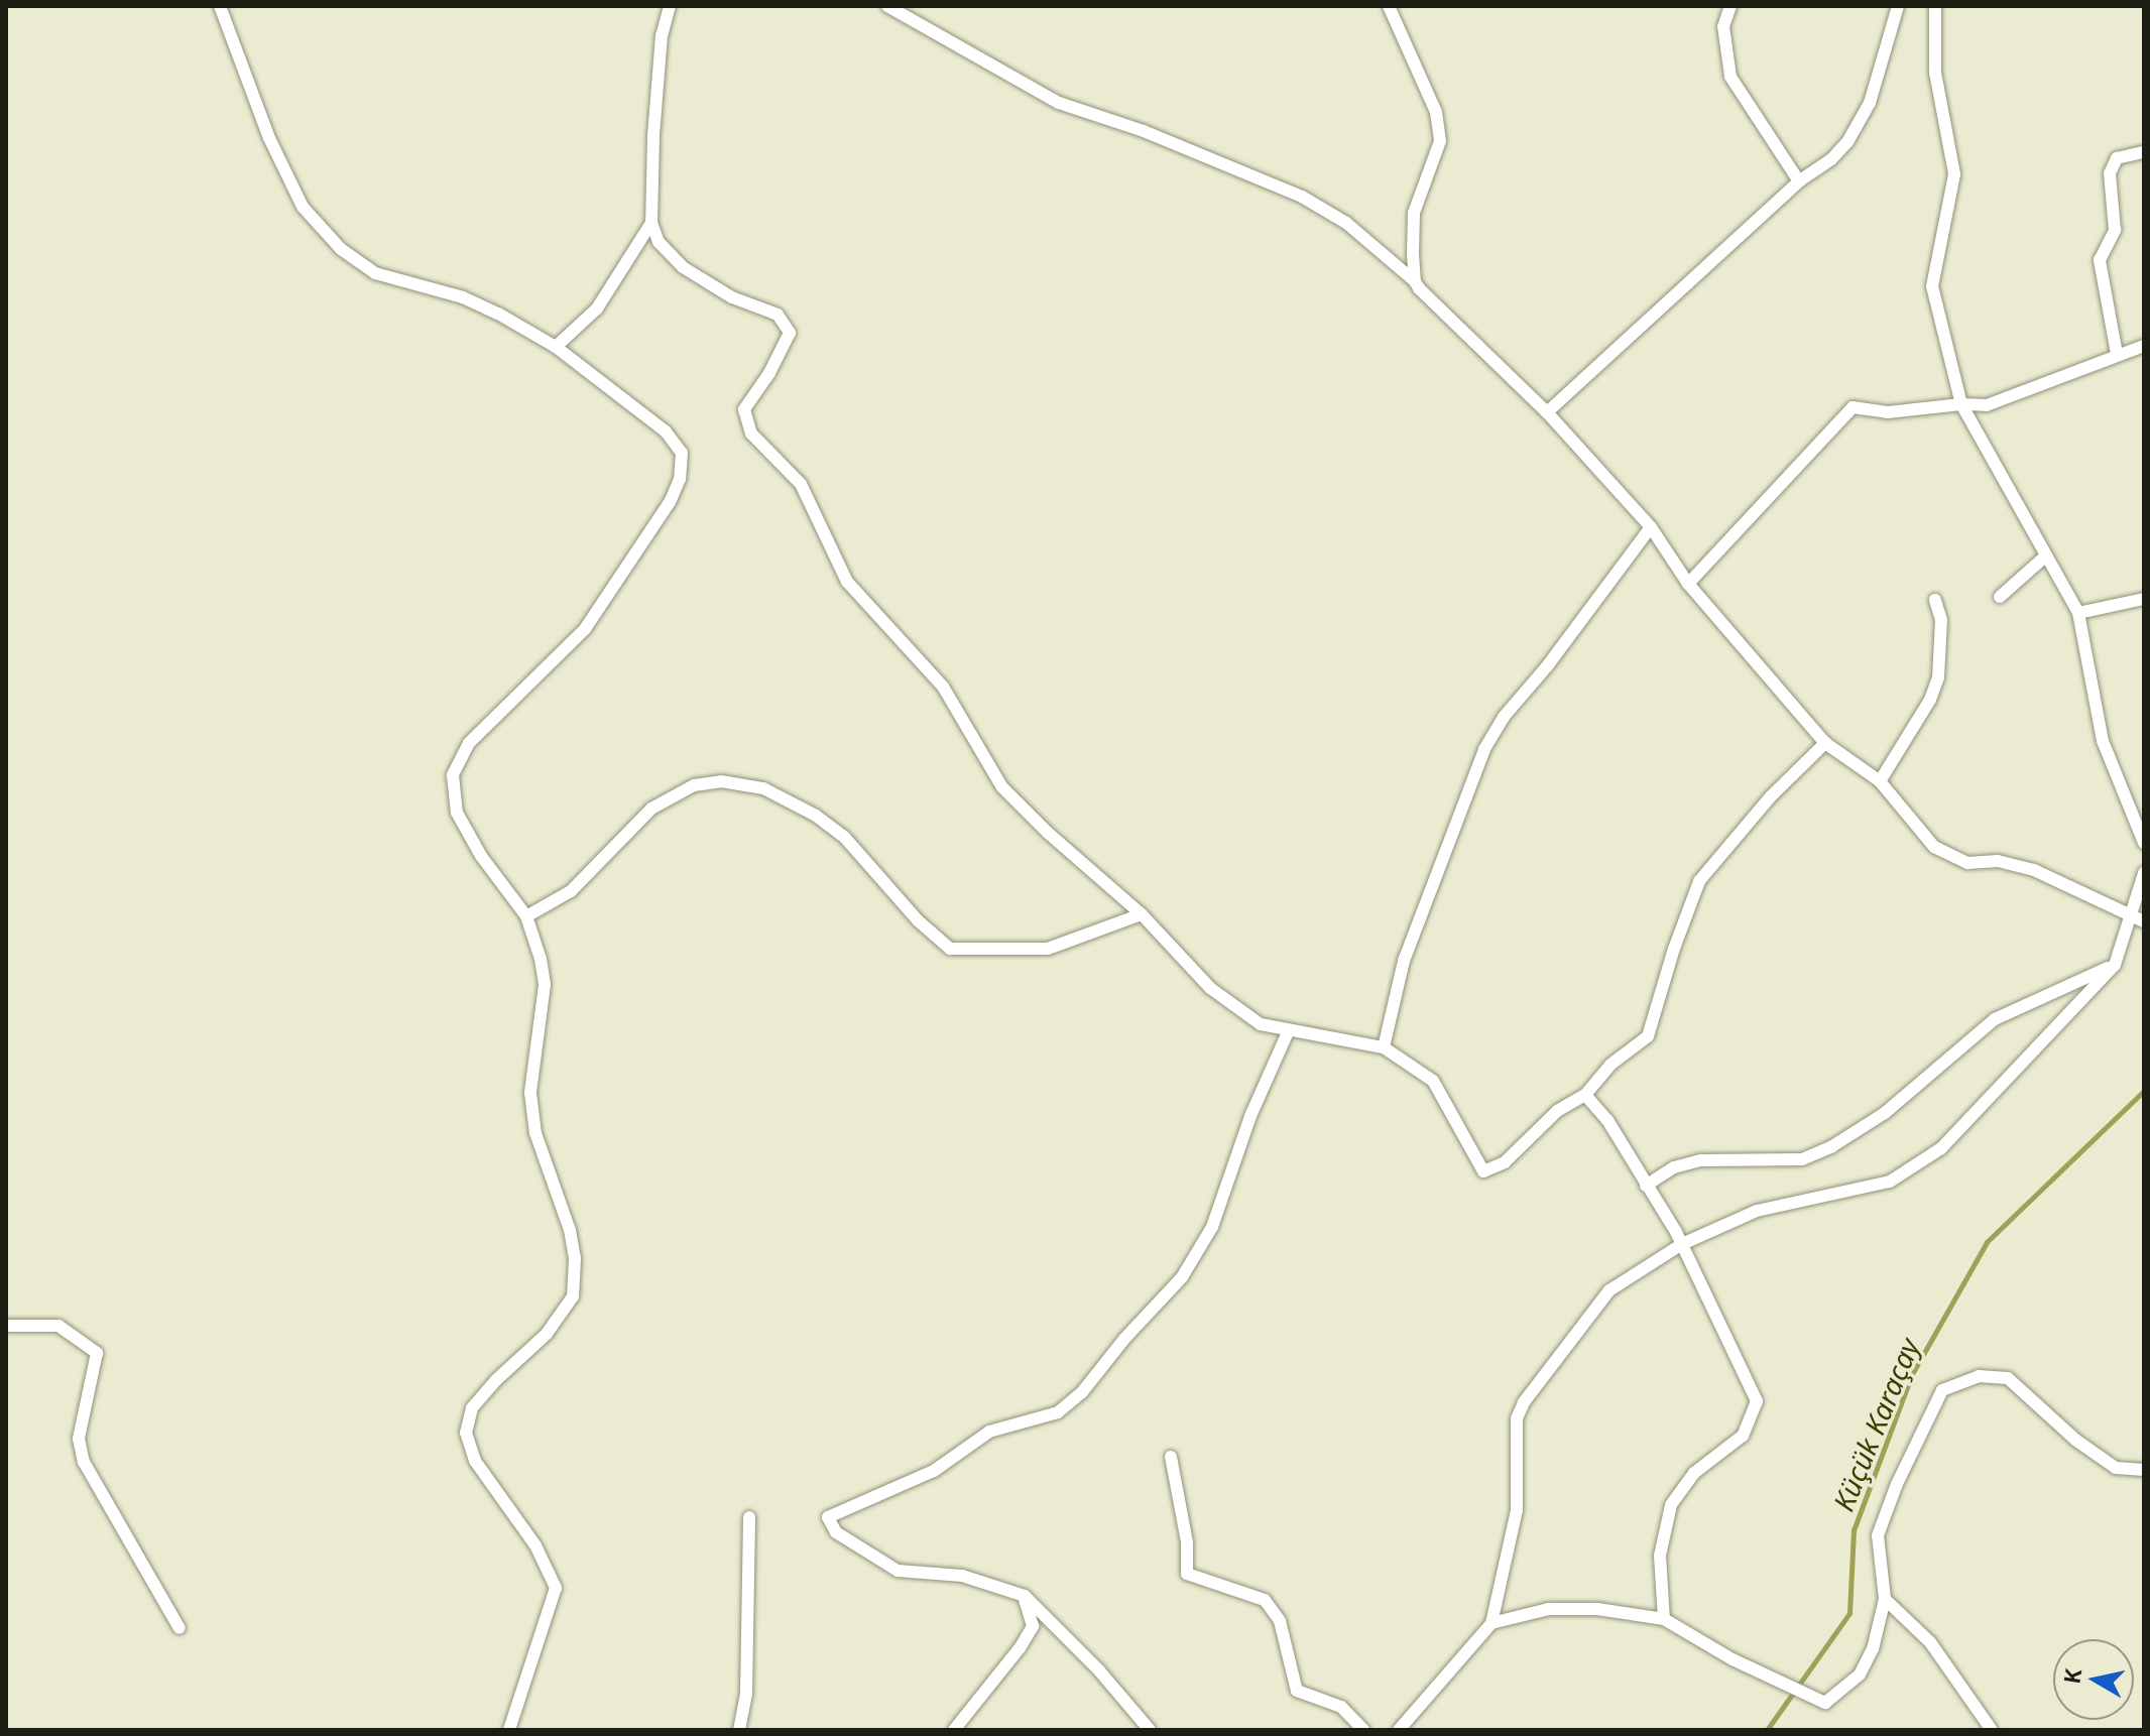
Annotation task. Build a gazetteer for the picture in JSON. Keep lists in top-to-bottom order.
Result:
{
  "water": ["Küçük Karaçay"],
  "north": "left"
}
